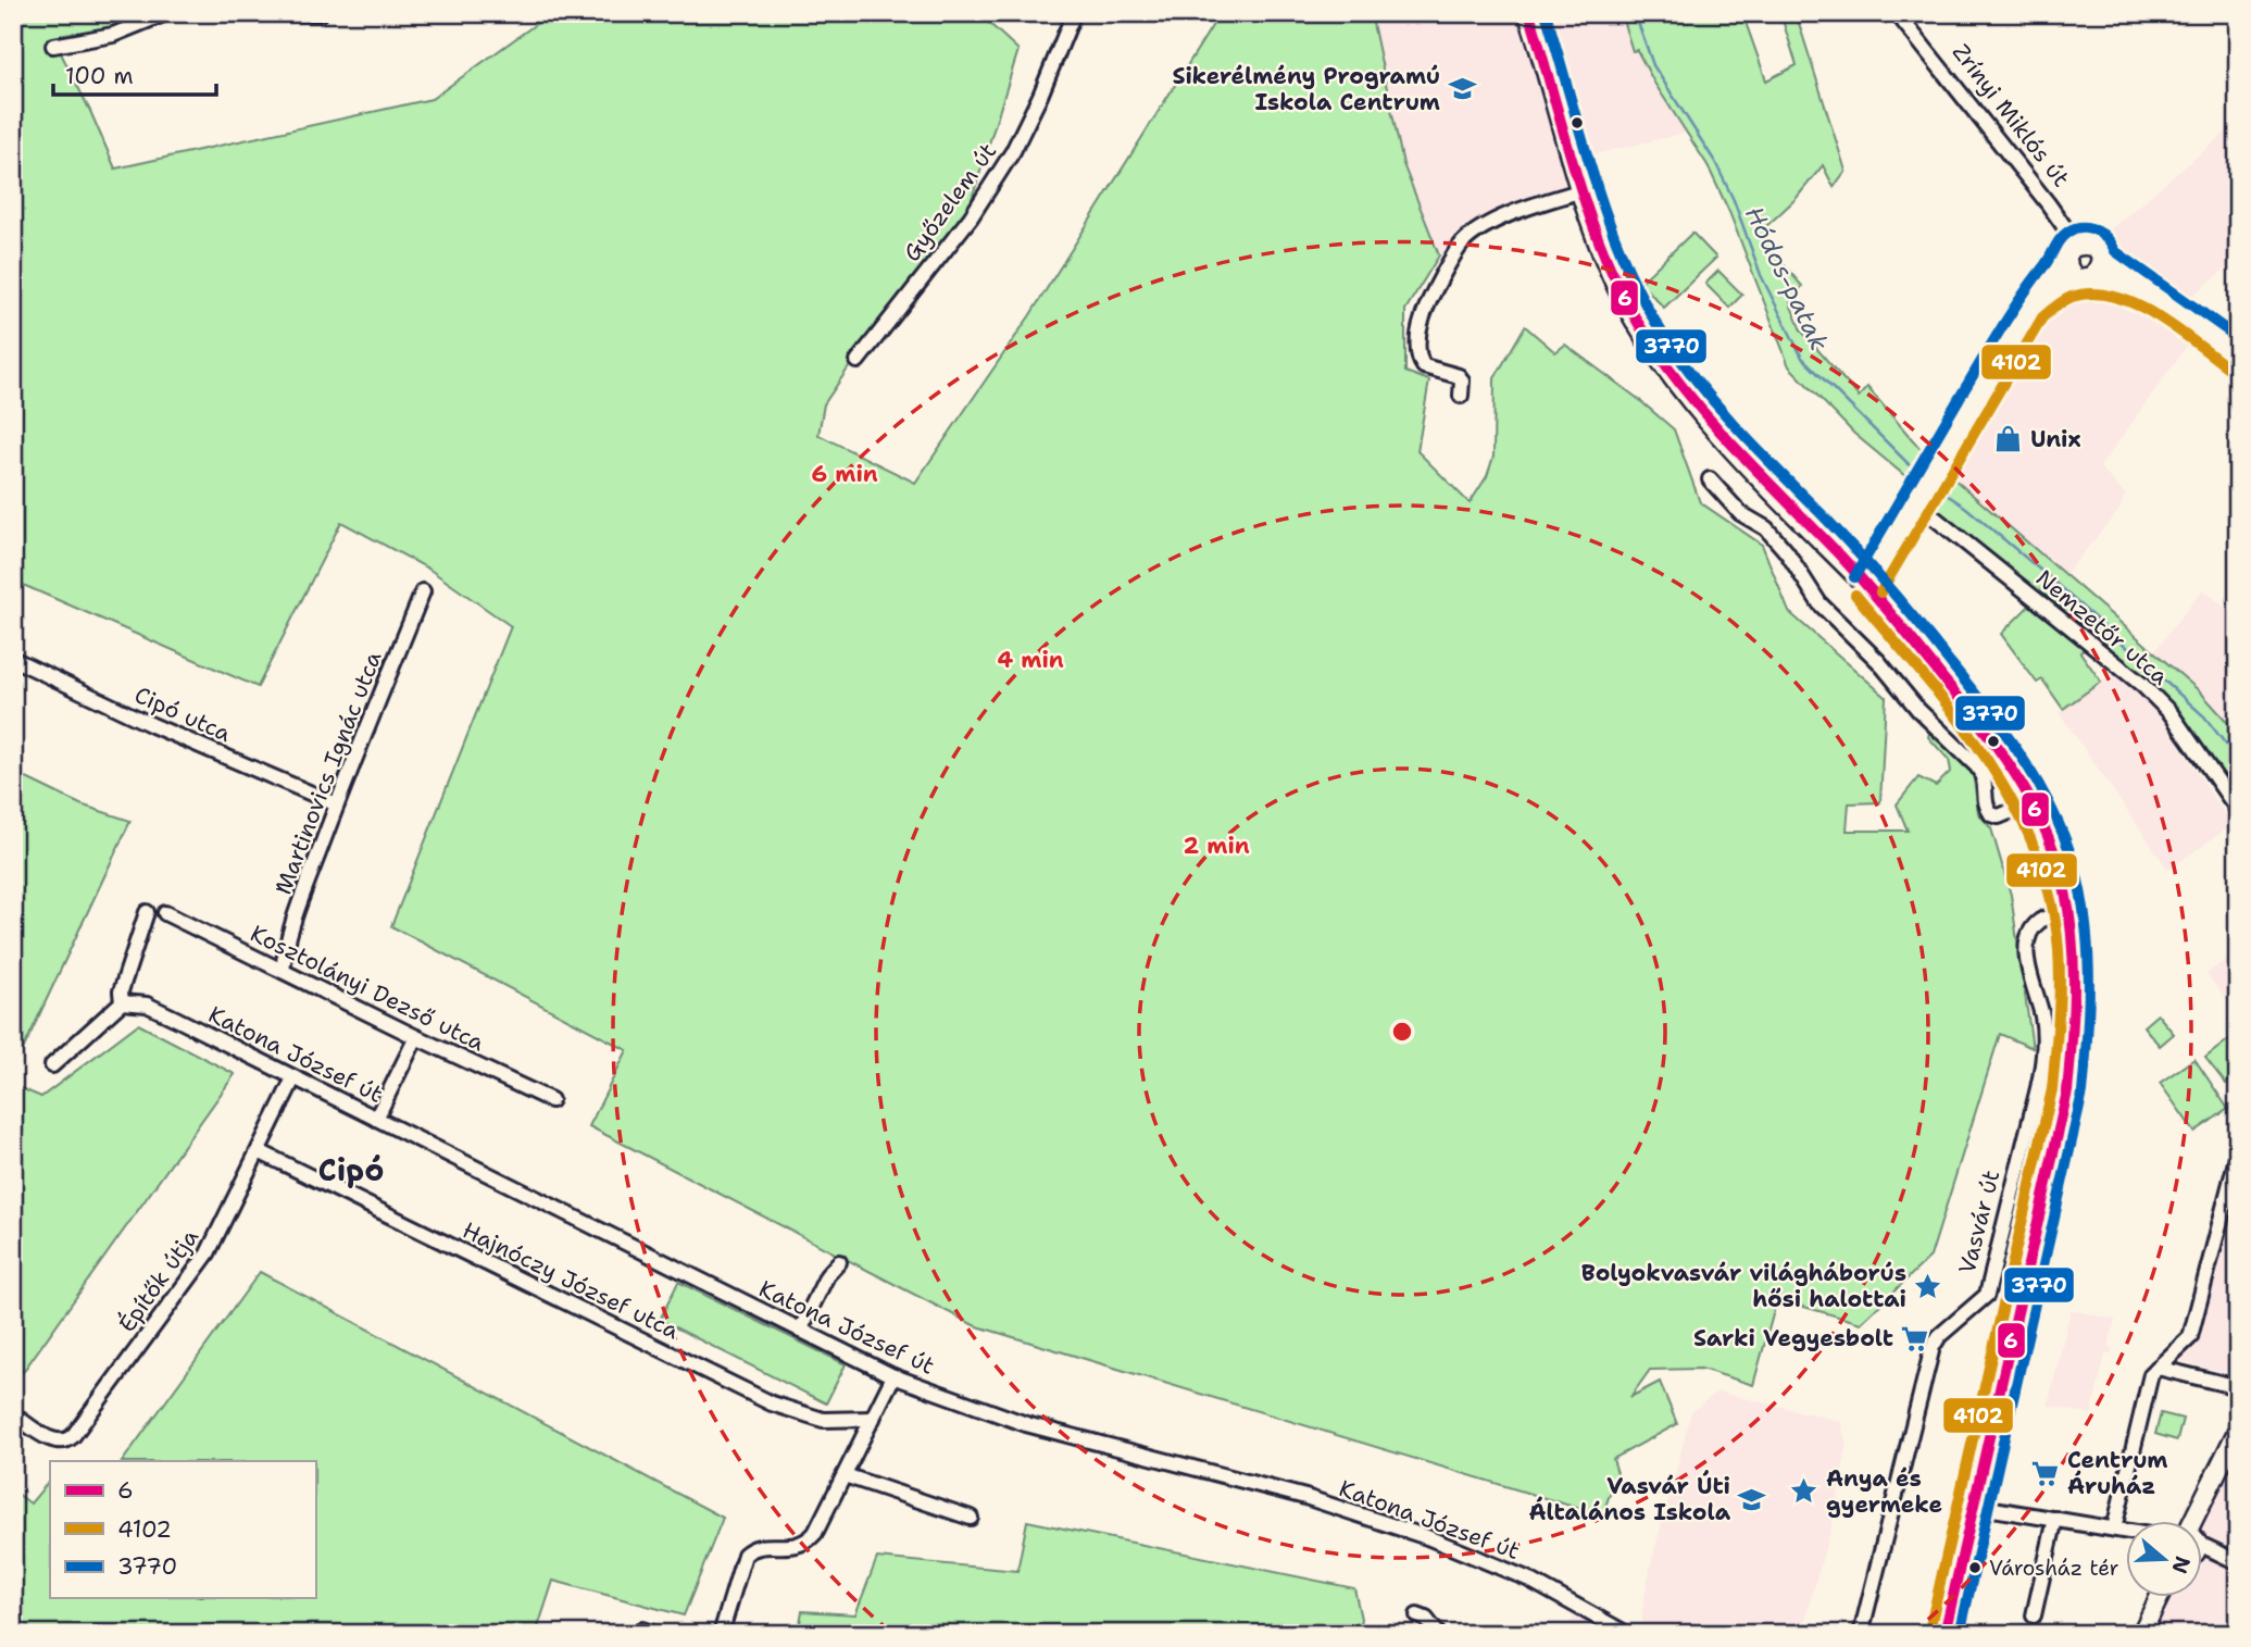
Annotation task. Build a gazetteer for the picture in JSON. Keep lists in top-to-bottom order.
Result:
{
  "streets": {
    "street": [
      "Zrínyi Miklós út",
      "Győzelem út",
      "Nemzetőr utca",
      "Cipó utca",
      "Martinovics Ignác utca",
      "Kosztolányi Dezső utca",
      "Katona József út",
      "Vasvár út",
      "Építők útja",
      "Hajnóczy József utca"
    ]
  },
  "crossings": [
    ["Cipó utca", "Martinovics Ignác utca"],
    ["Martinovics Ignác utca", "Kosztolányi Dezső utca"],
    ["Katona József út", "Építők útja"],
    ["Építők útja", "Hajnóczy József utca"]
  ],
  "districts": ["Cipó"],
  "water": ["Hódos-patak"],
  "places": {
    "school or university": ["Sikerélmény Programú Iskola Centrum", "Vasvár Úti Általános Iskola"],
    "shop": ["Unix"],
    "place": ["Bolyokvasvár világháborús hősi halottai", "Anya és gyermeke"],
    "supermarket": ["Sarki Vegyesbolt", "Centrum Áruház"],
    "other": ["Városház tér"]
  },
  "lines": ["transit line 6", "transit line 3770", "transit line 4102"],
  "legend": ["6", "4102", "3770"],
  "scale_bar": "100 m",
  "north": "right",
  "rings": ["6 min", "4 min", "2 min"]
}
